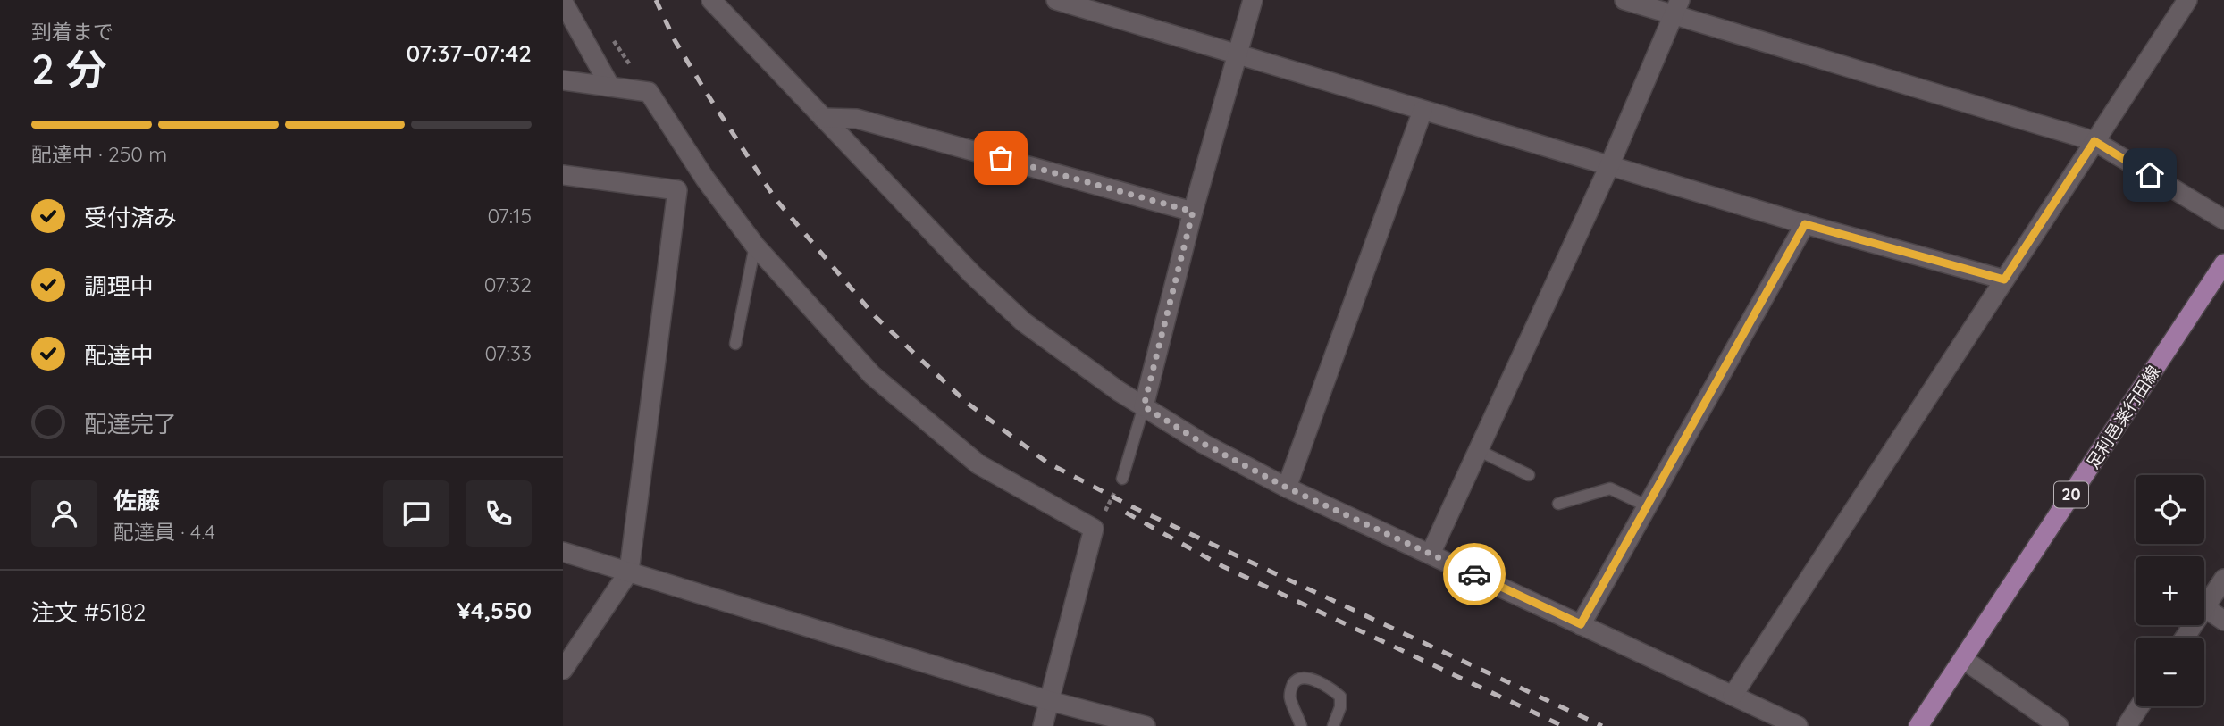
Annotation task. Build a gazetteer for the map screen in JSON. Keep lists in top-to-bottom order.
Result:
{
  "streets": {
    "main road": ["足利邑楽行田線", "20"]
  },
  "page": {
    "heading": ["2 分", "到着まで", "07:37–07:42"],
    "panel": [
      "佐藤",
      "配達員 · 4.4",
      "注文 #5182",
      "¥4,550"
    ],
    "bar": "配達中 · 250 m",
    "list": [
      ["受付済み", "07:15"],
      ["調理中", "07:32"],
      ["配達中", "07:33"],
      "配達完了"
    ],
    "map_buttons": ["+", "−"]
  }
}
